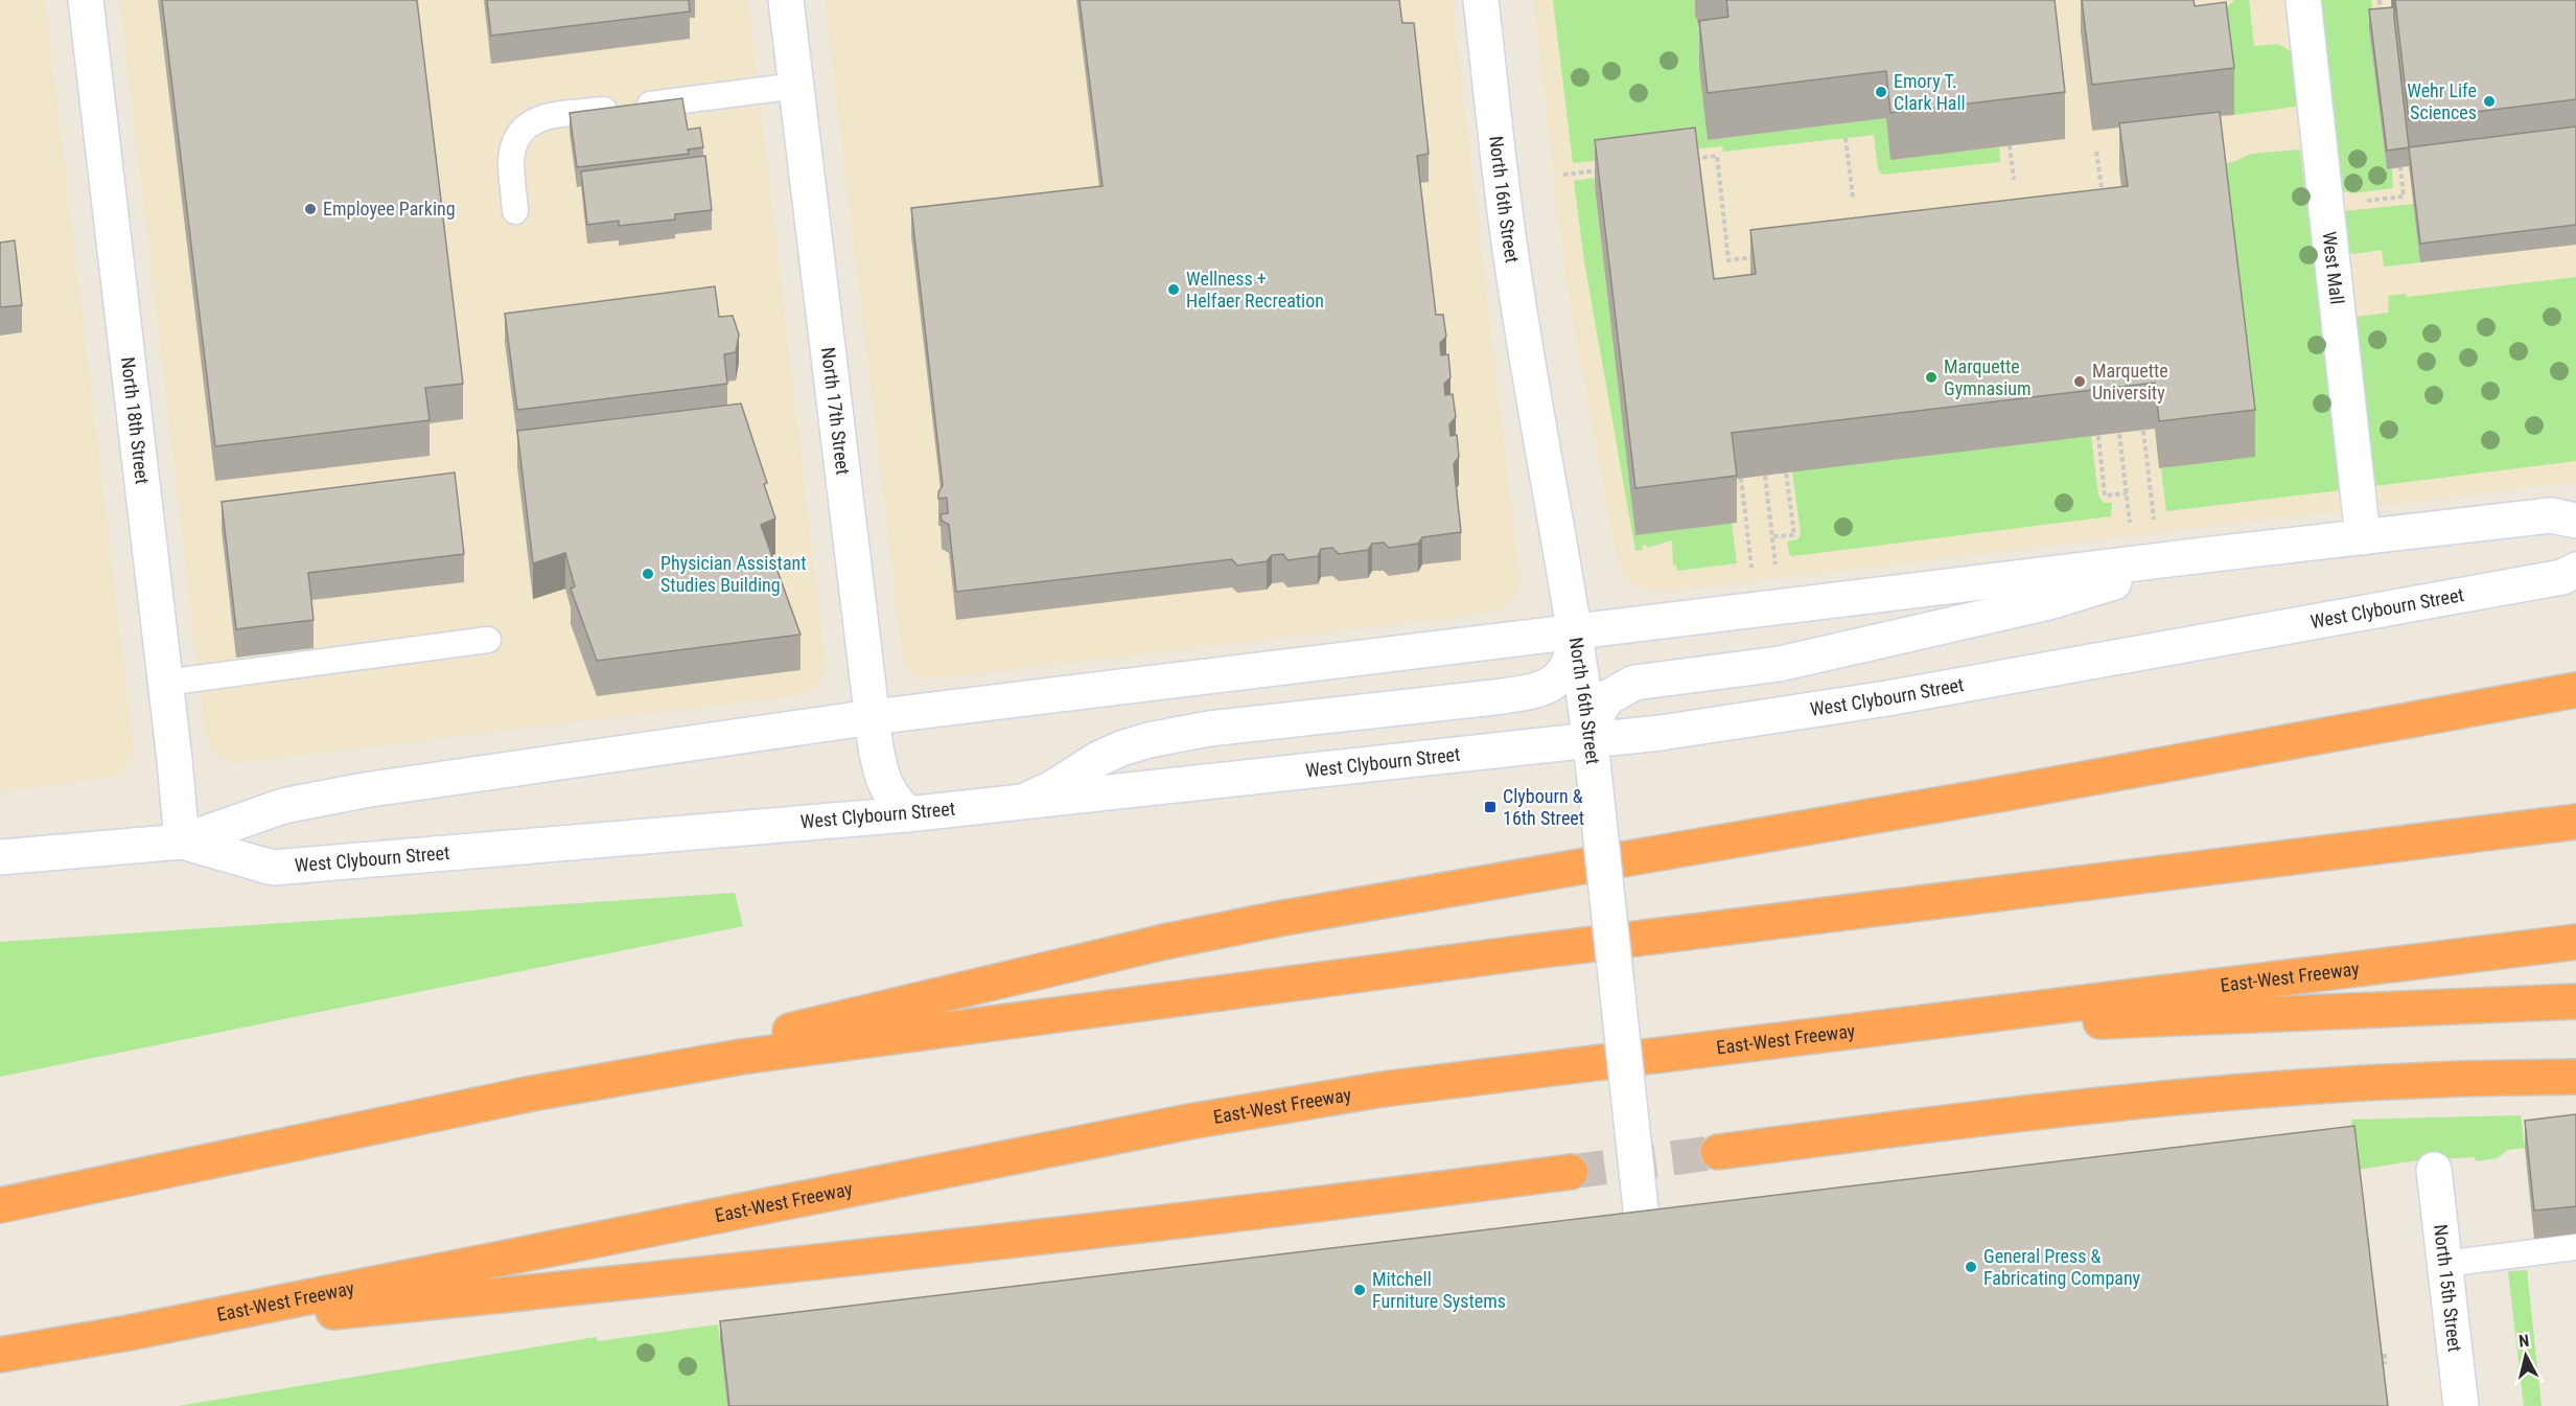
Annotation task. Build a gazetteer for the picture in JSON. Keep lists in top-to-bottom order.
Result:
{
  "streets": {
    "highway": ["East-West Freeway"],
    "street": [
      "North 16th Street",
      "West Mall",
      "North 17th Street",
      "North 18th Street",
      "West Clybourn Street",
      "North 15th Street"
    ]
  },
  "crossings": [
    ["North 16th Street", "West Clybourn Street"],
    ["West Mall", "West Clybourn Street"],
    ["North 17th Street", "West Clybourn Street"],
    ["North 18th Street", "West Clybourn Street"]
  ],
  "places": {
    "other": [
      "Emory T. Clark Hall",
      "Wehr Life Sciences",
      "Employee Parking",
      "Wellness + Helfaer Recreation",
      "Marquette Gymnasium",
      "Marquette University",
      "Physician Assistant Studies Building",
      "General Press & Fabricating Company",
      "Mitchell Furniture Systems"
    ],
    "transit": ["Clybourn & 16th Street"]
  },
  "north": "top"
}
